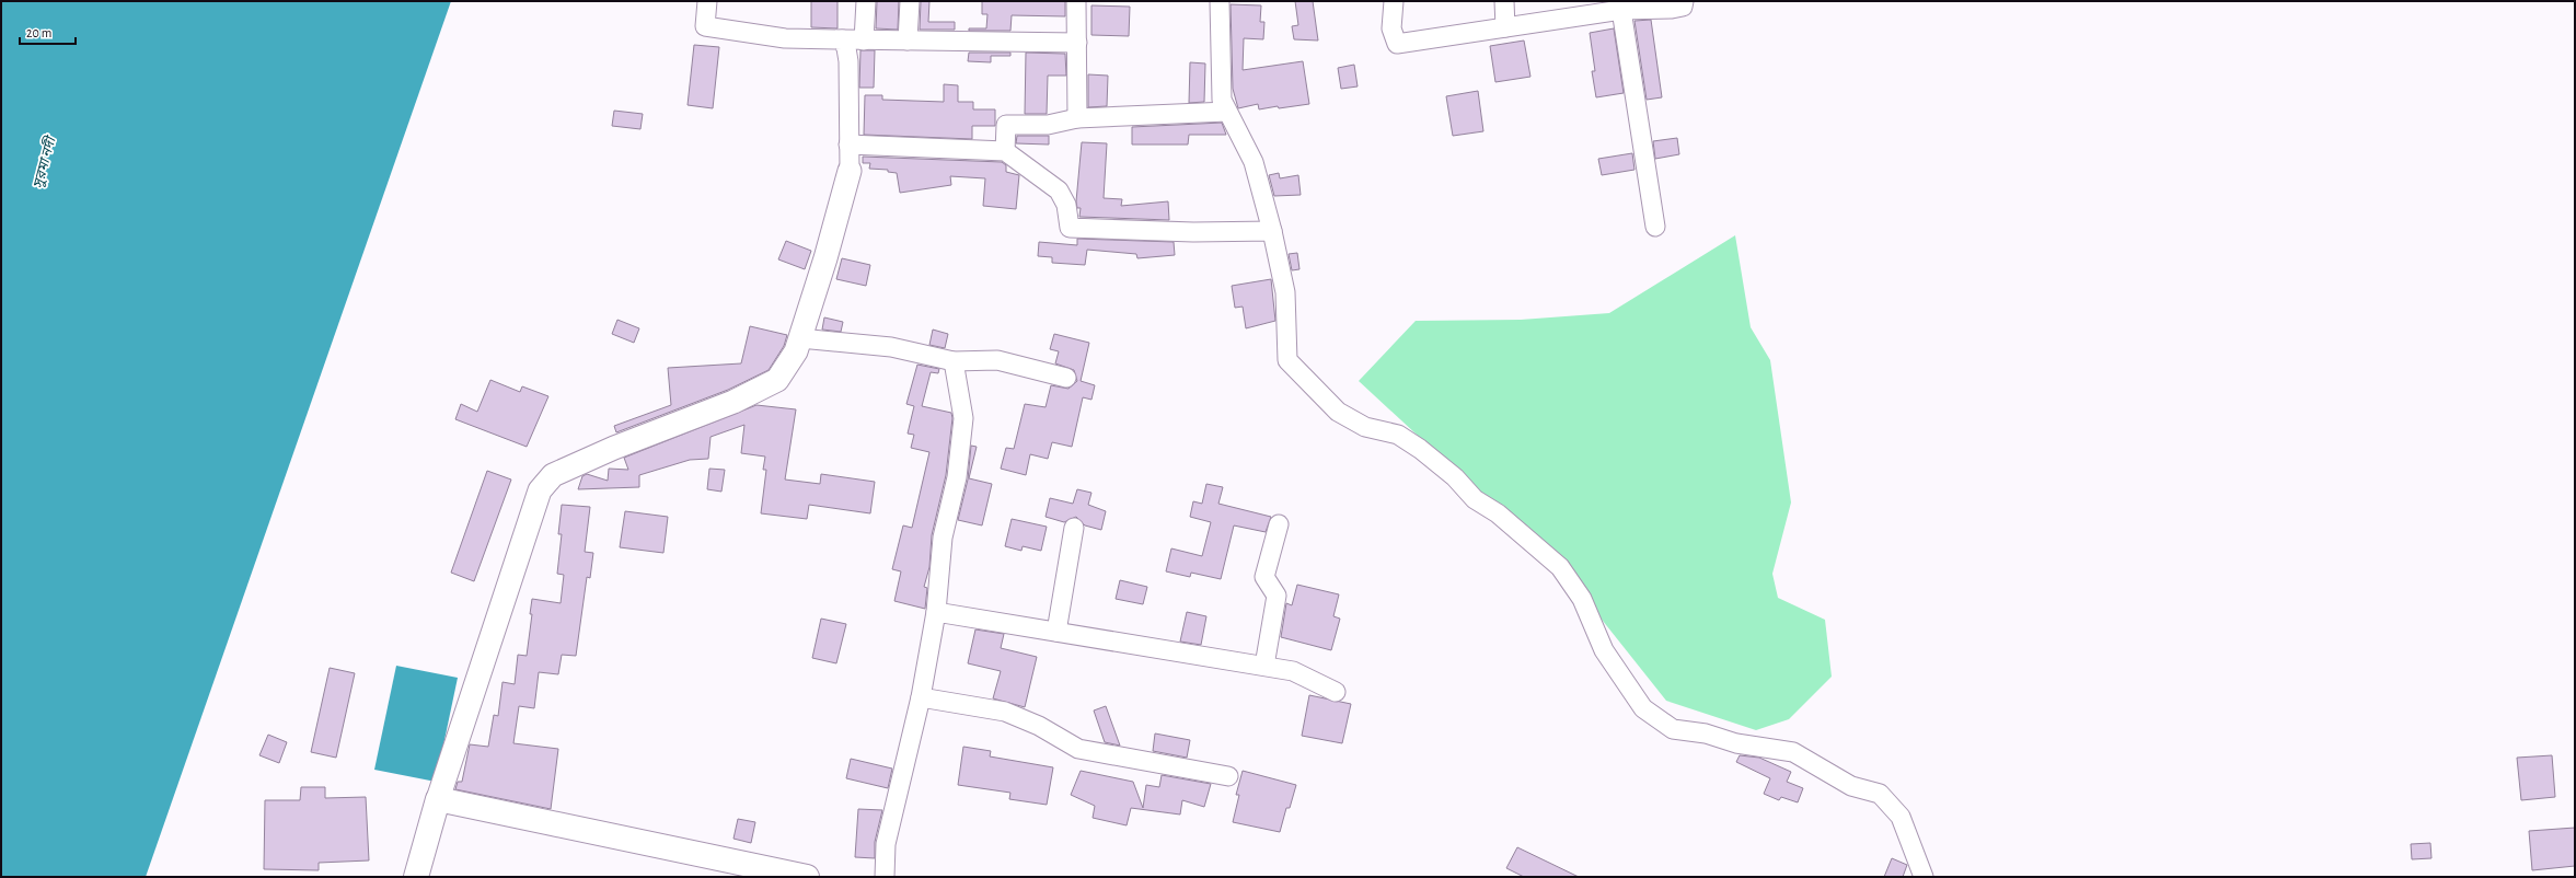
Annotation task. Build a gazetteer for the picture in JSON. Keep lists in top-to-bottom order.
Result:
{
  "water": ["সুরমা নদী"],
  "scale_bar": "20 m"
}
